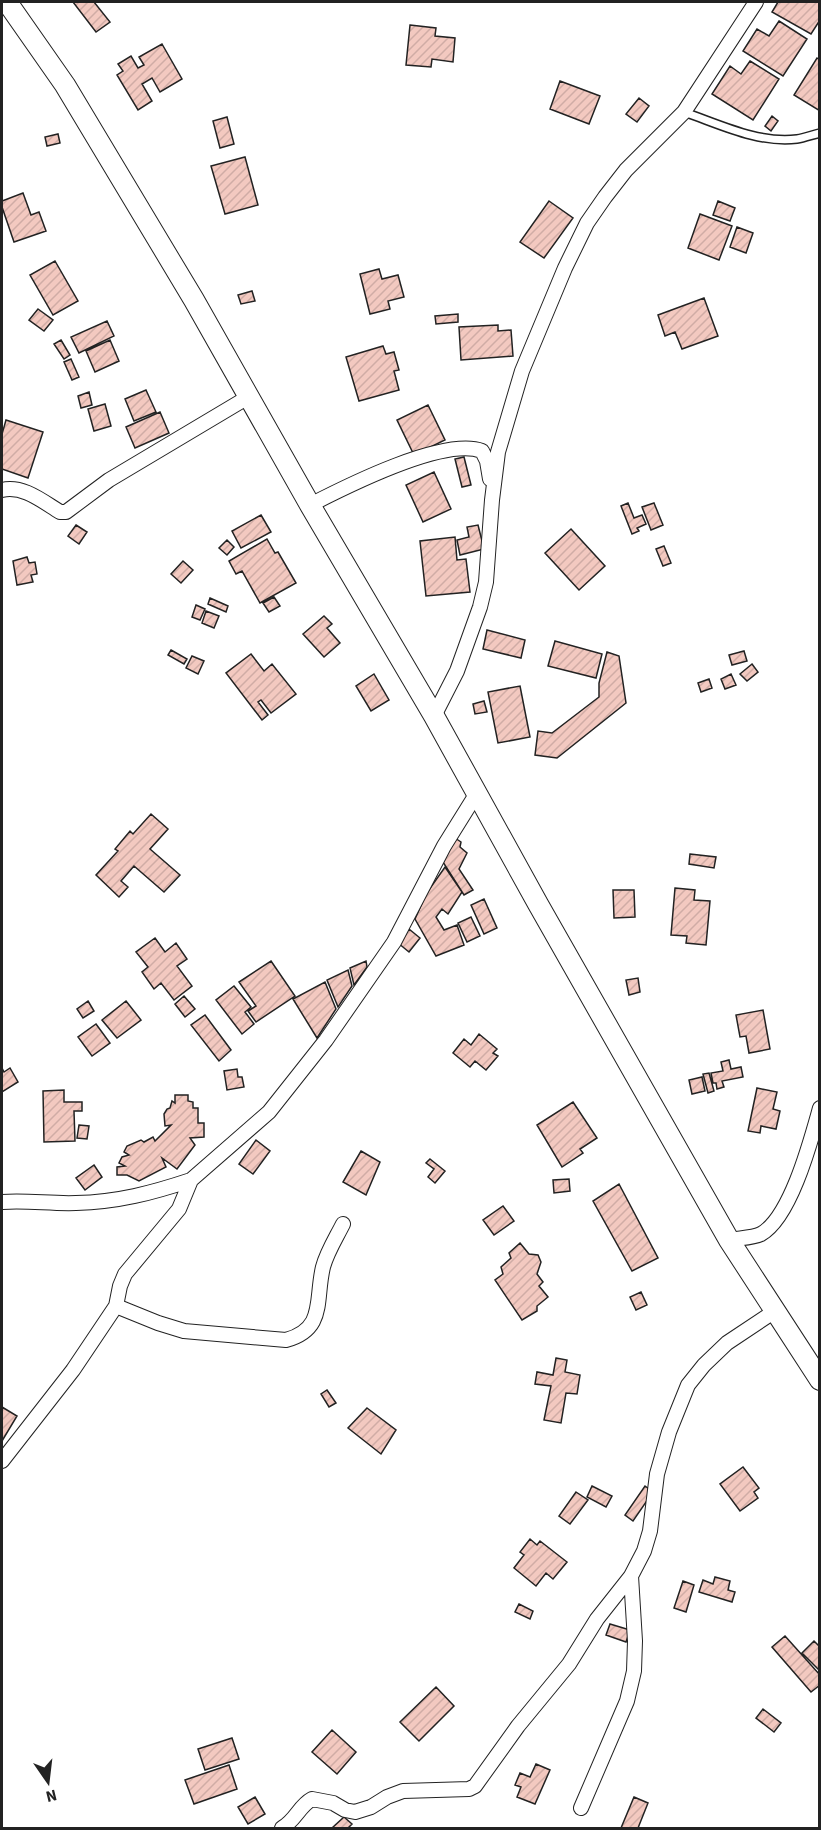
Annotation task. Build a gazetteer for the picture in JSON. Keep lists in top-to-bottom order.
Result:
{
  "north": "bottom"
}
